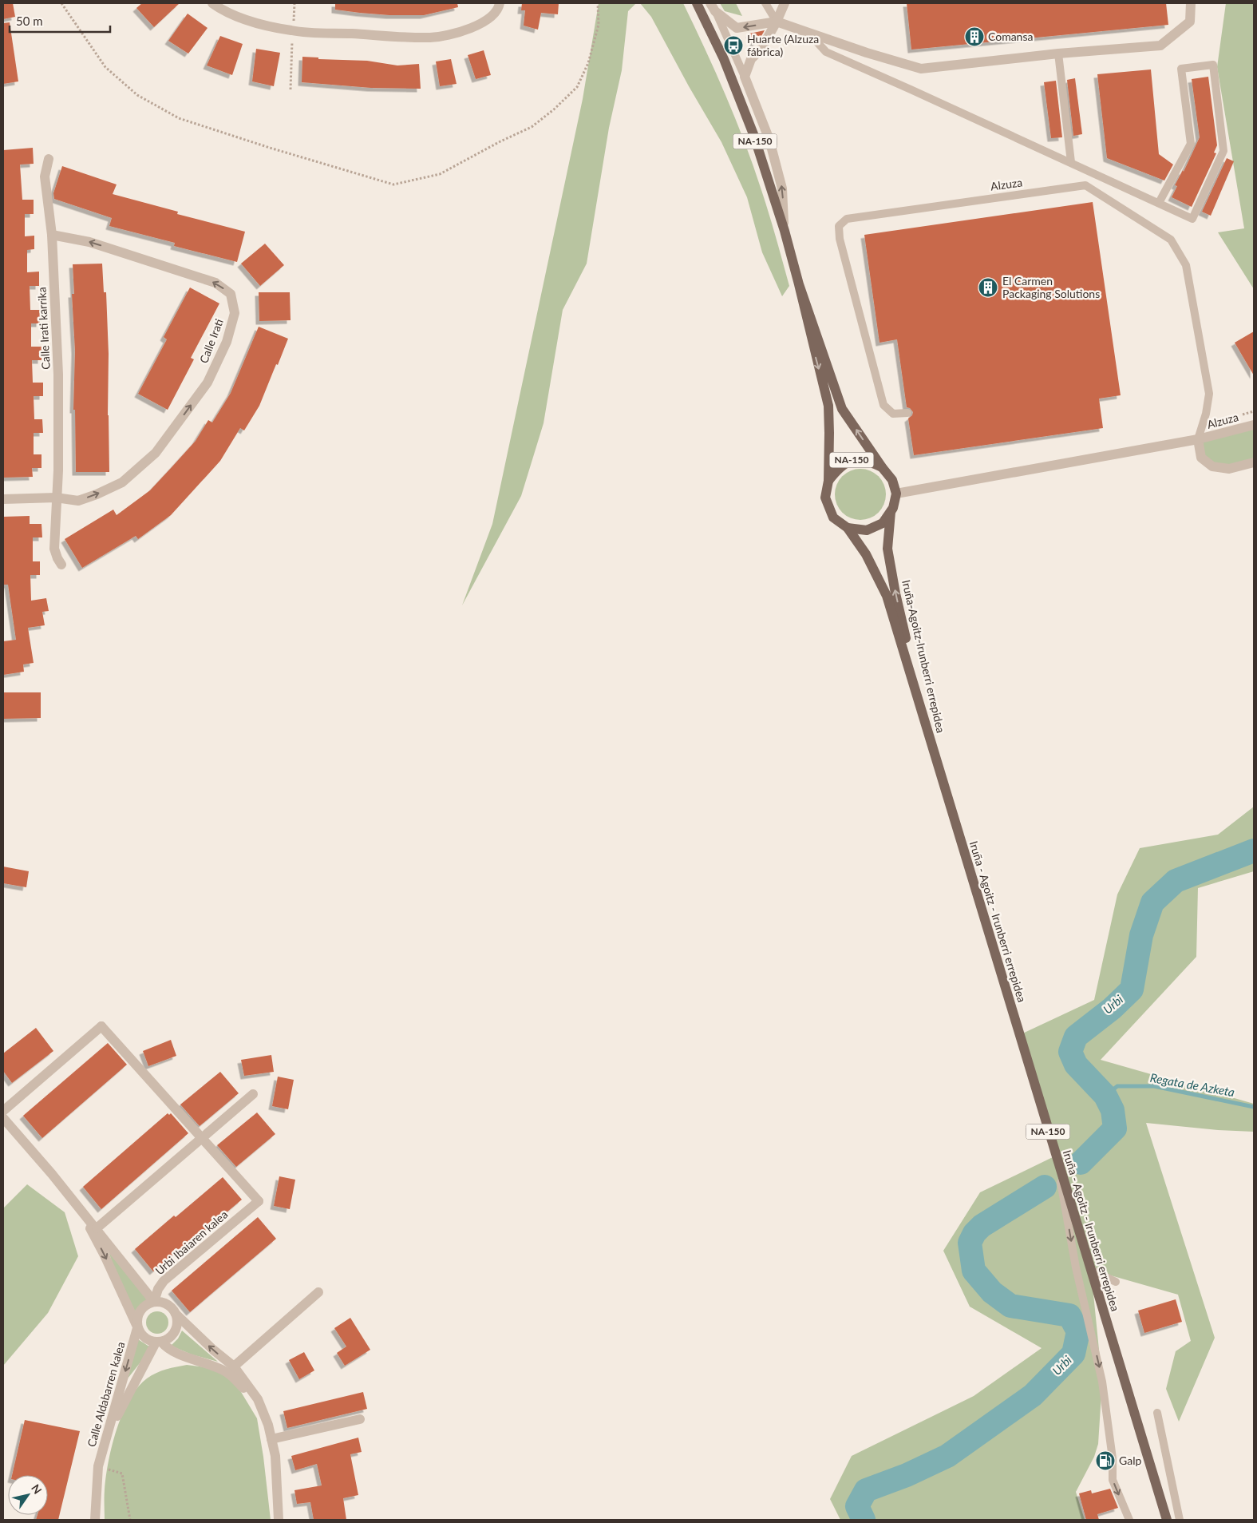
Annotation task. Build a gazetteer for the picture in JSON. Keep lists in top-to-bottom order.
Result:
{
  "streets": {
    "main road": ["NA-150", "Iruña-Agoitz-Irunberri errepidea", "Iruña - Agoitz - Irunberri errepidea"],
    "street": [
      "Alzuza",
      "Calle Irati karrika",
      "Calle Irati",
      "Urbi Ibaiaren kalea",
      "Calle Aldabarren kalea"
    ]
  },
  "crossings": [
    ["NA-150", "Alzuza"],
    ["NA-150", "Iruña-Agoitz-Irunberri errepidea"],
    ["Alzuza", "Iruña-Agoitz-Irunberri errepidea"],
    ["Calle Irati karrika", "Calle Irati"],
    ["Iruña-Agoitz-Irunberri errepidea", "Iruña - Agoitz - Irunberri errepidea"],
    ["Urbi Ibaiaren kalea", "Calle Aldabarren kalea"]
  ],
  "water": ["Urbi", "Regata de Azketa"],
  "places": {
    "building": ["Comansa", "El Carmen Packaging Solutions"],
    "bus stop": ["Huarte (Alzuza fábrica)"],
    "fuel station": ["Galp"]
  },
  "scale_bar": "50 m",
  "north": "top right"
}
